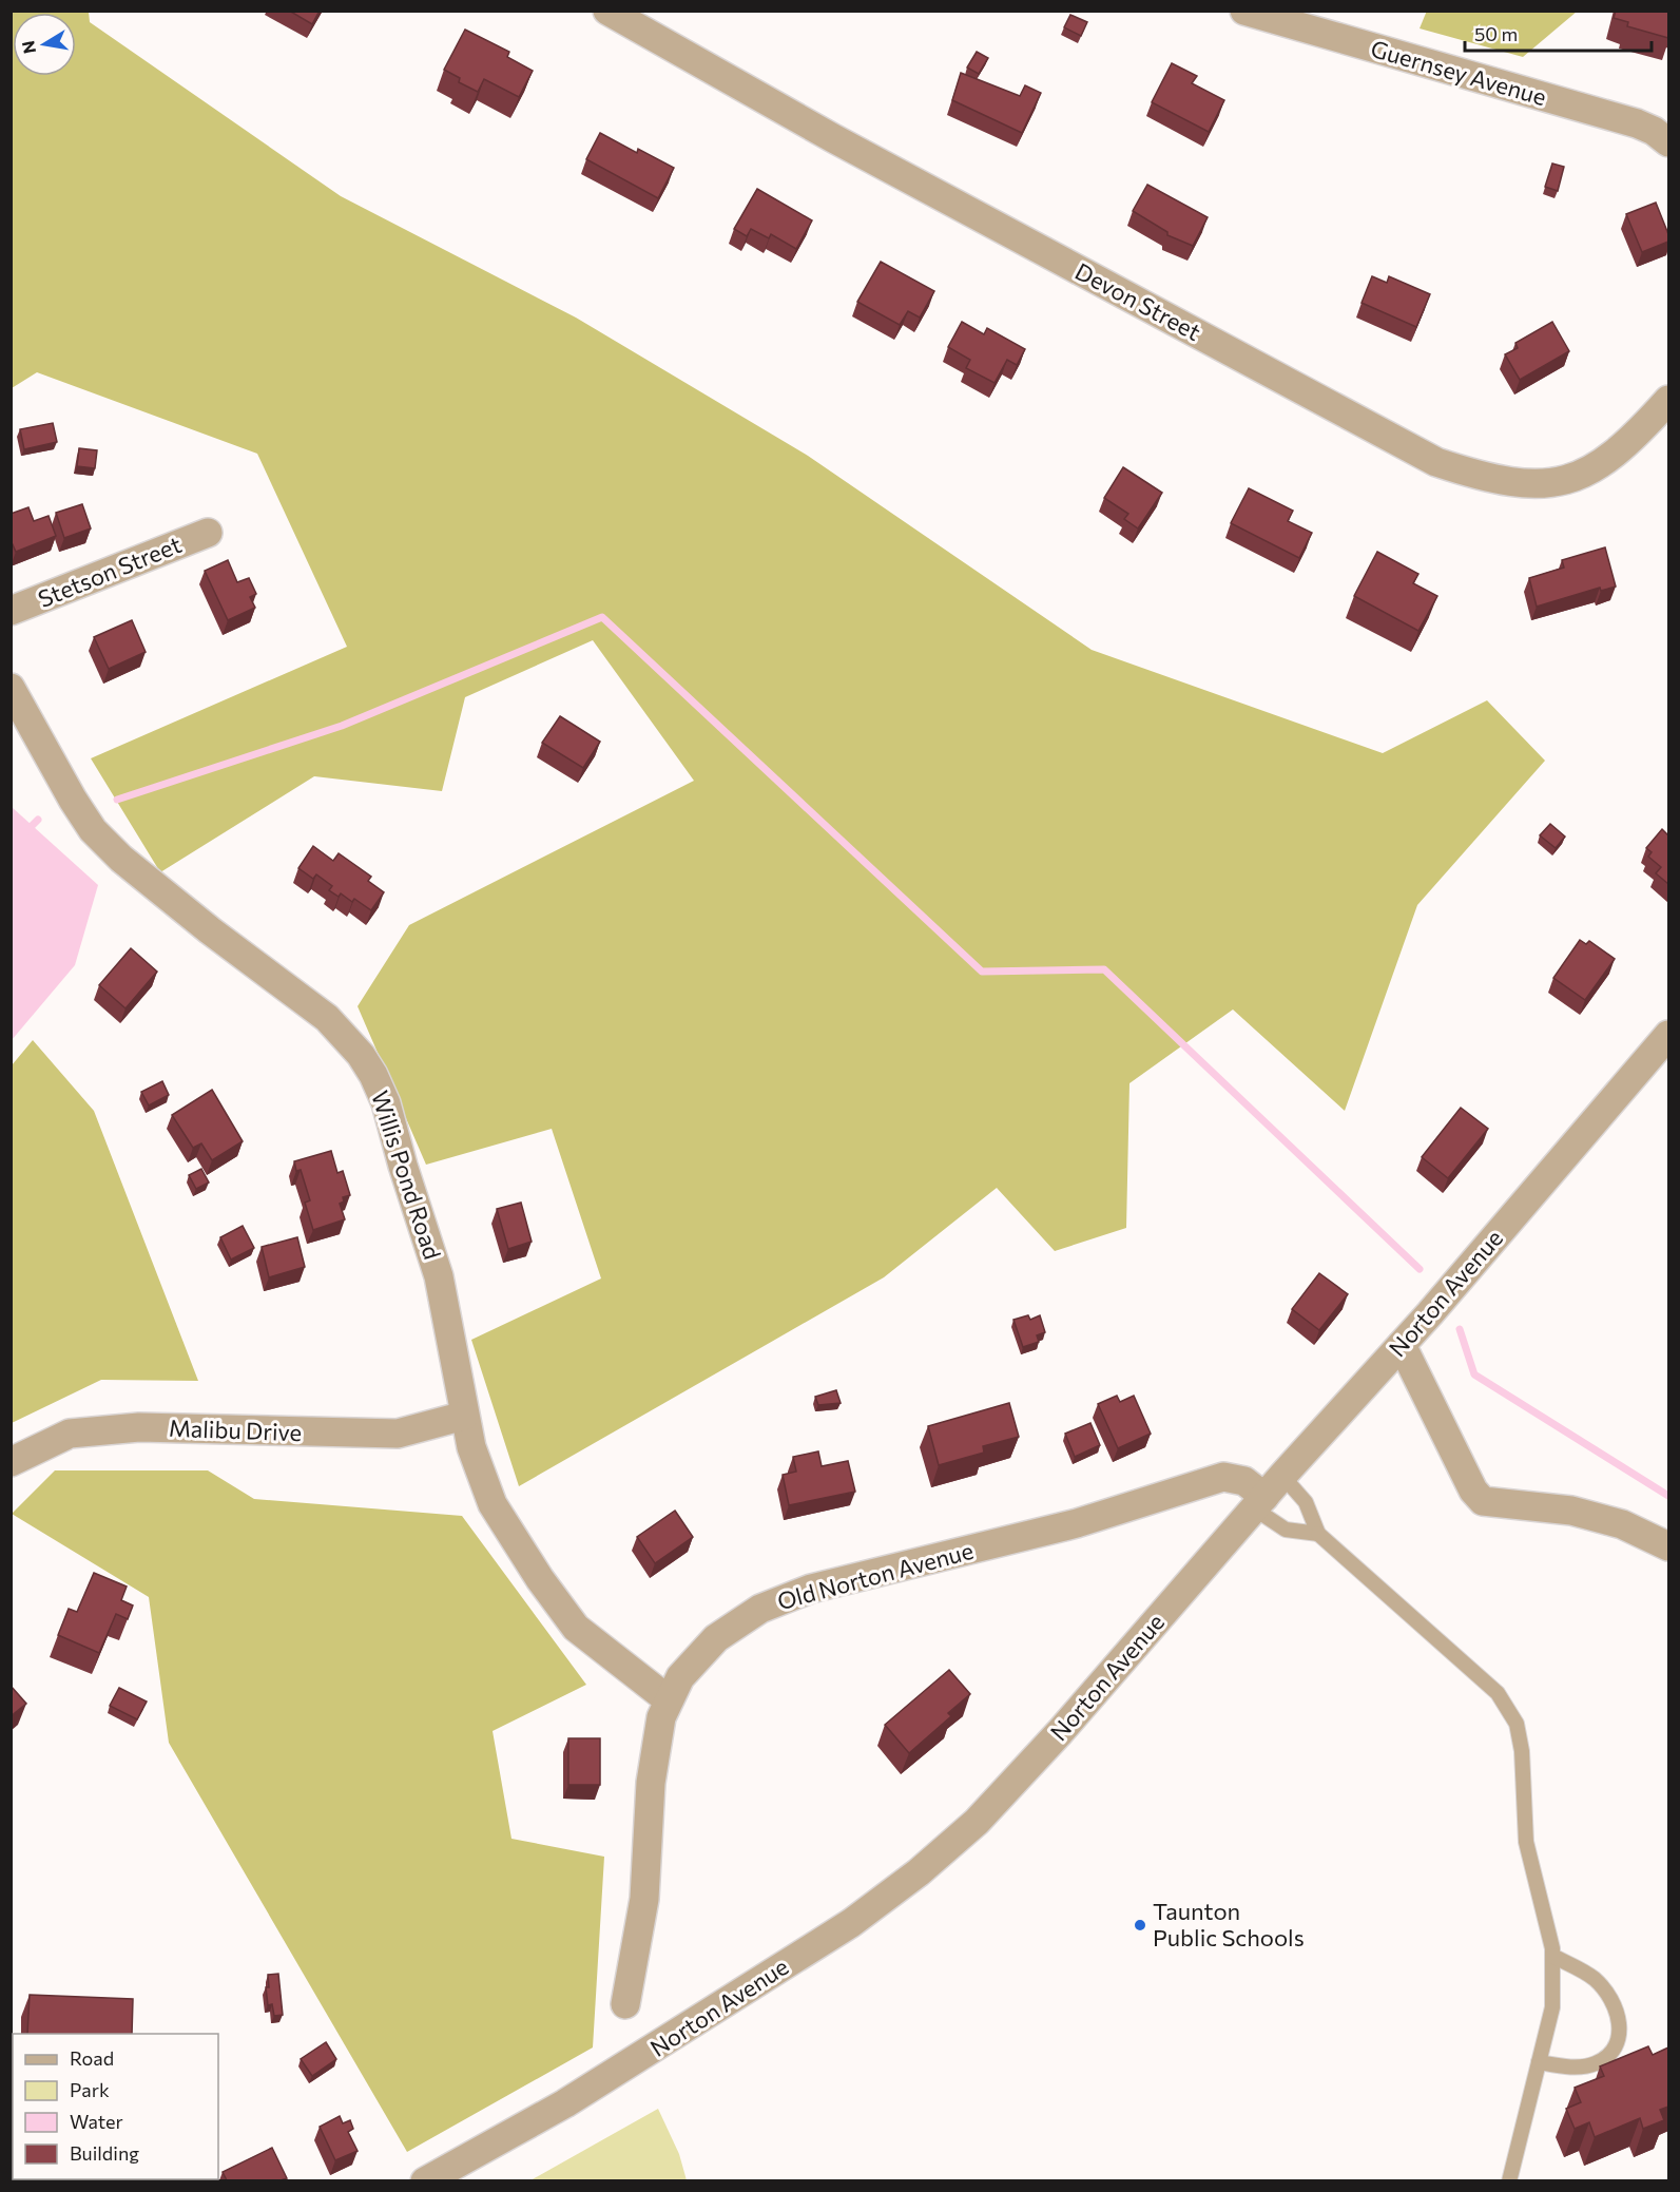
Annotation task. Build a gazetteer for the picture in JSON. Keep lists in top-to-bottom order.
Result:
{
  "streets": {
    "street": [
      "Guernsey Avenue",
      "Devon Street",
      "Stetson Street",
      "Willis Pond Road",
      "Norton Avenue",
      "Malibu Drive",
      "Old Norton Avenue"
    ]
  },
  "crossings": [
    ["Willis Pond Road", "Malibu Drive"],
    ["Willis Pond Road", "Old Norton Avenue"],
    ["Norton Avenue", "Old Norton Avenue"]
  ],
  "places": ["Taunton Public Schools"],
  "legend": [
    "Road",
    "Park",
    "Water",
    "Building"
  ],
  "scale_bar": "50 m",
  "north": "left"
}
